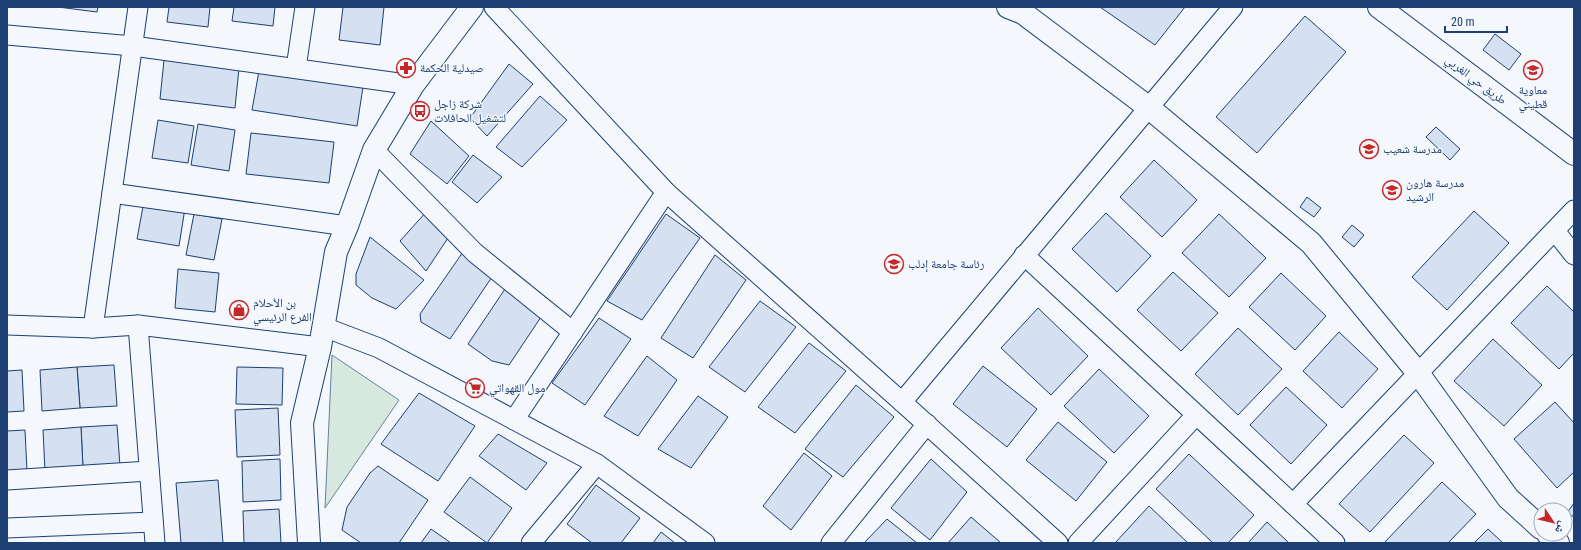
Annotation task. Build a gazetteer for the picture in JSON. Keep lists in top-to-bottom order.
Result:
{
  "streets": {
    "street": ["طريق حي الغربي"]
  },
  "places": {
    "pharmacy": ["صيدلية الحكمة"],
    "school or university": [
      "معاوية قطيني",
      "مدرسة شعيب",
      "مدرسة هارون الرشيد",
      "رئاسة جامعة إدلب"
    ],
    "bus stop": ["شركة زاجل لتشغيل الحافلات"],
    "shop": ["بن الأحلام الفرع الرئيسي"],
    "supermarket": ["مول القهواتي"]
  },
  "scale_bar": "20 m",
  "north": "bottom right"
}
